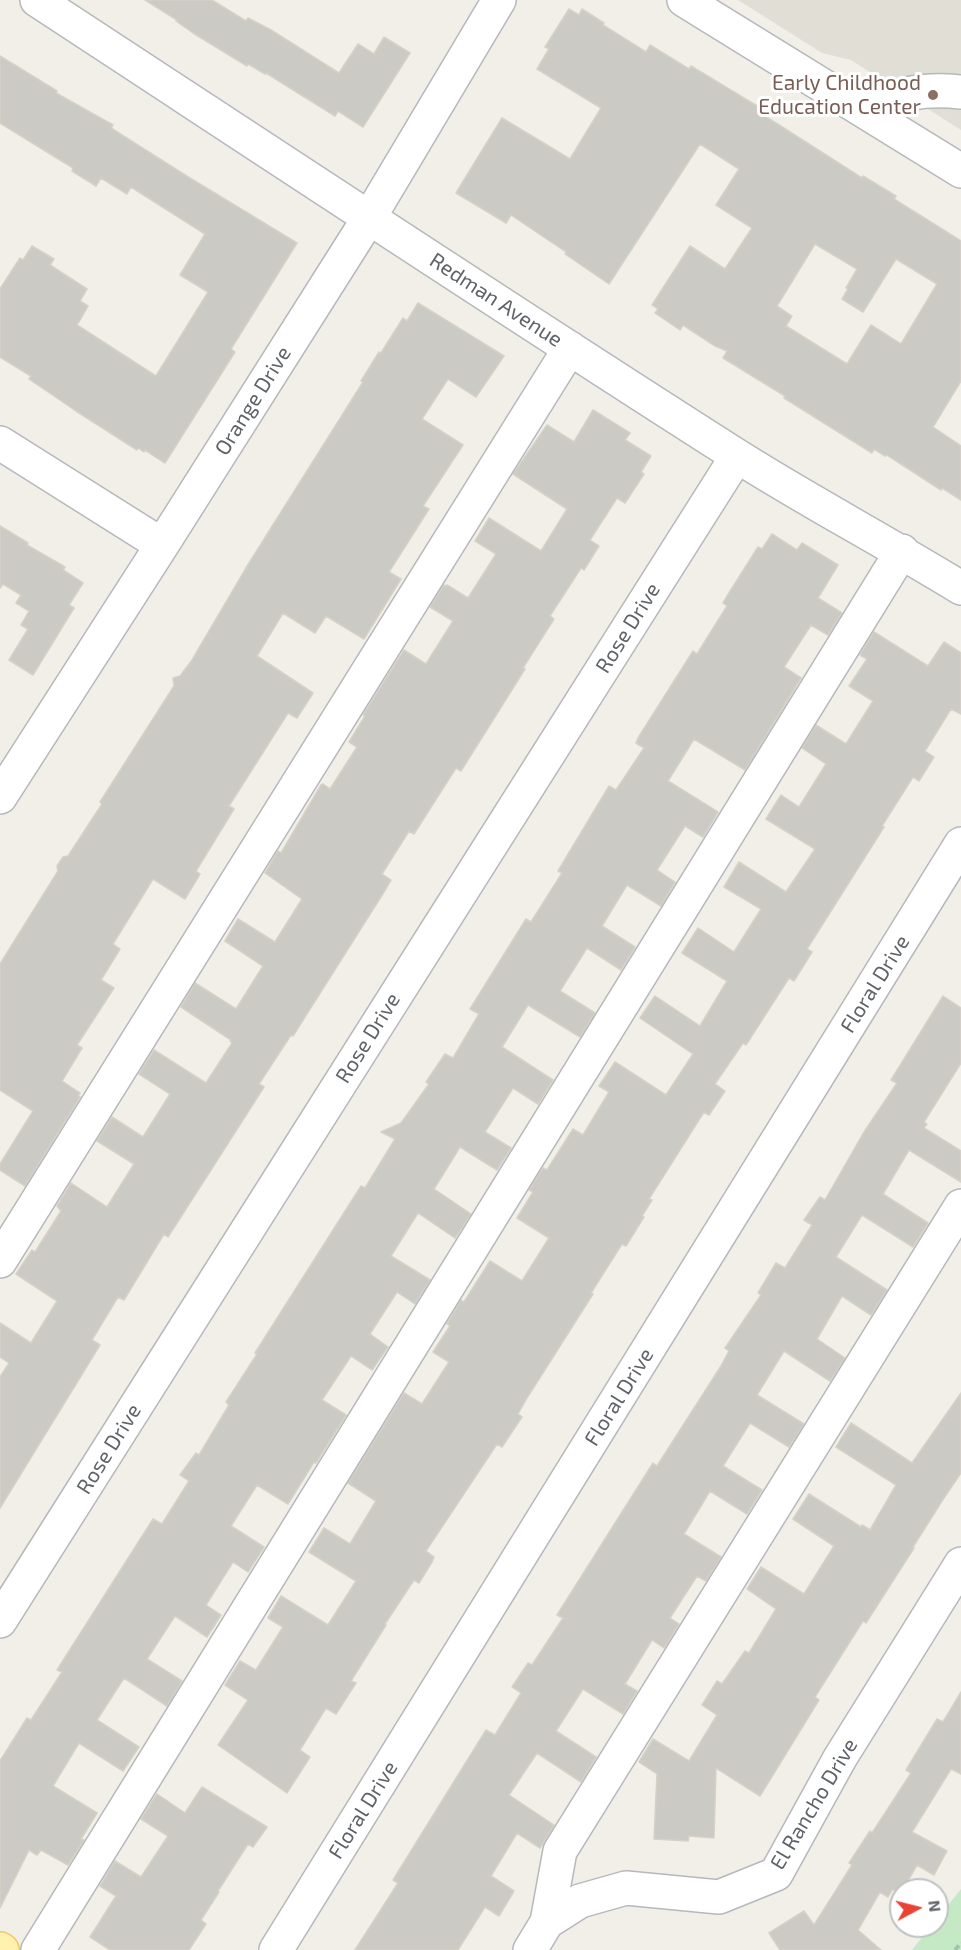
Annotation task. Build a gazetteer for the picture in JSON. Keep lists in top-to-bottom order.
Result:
{
  "streets": {
    "street": [
      "Redman Avenue",
      "Orange Drive",
      "Rose Drive",
      "Floral Drive",
      "El Rancho Drive"
    ]
  },
  "crossings": [
    ["Redman Avenue", "Orange Drive"],
    ["Redman Avenue", "Rose Drive"]
  ],
  "places": ["Early Childhood Education Center"],
  "north": "right"
}
